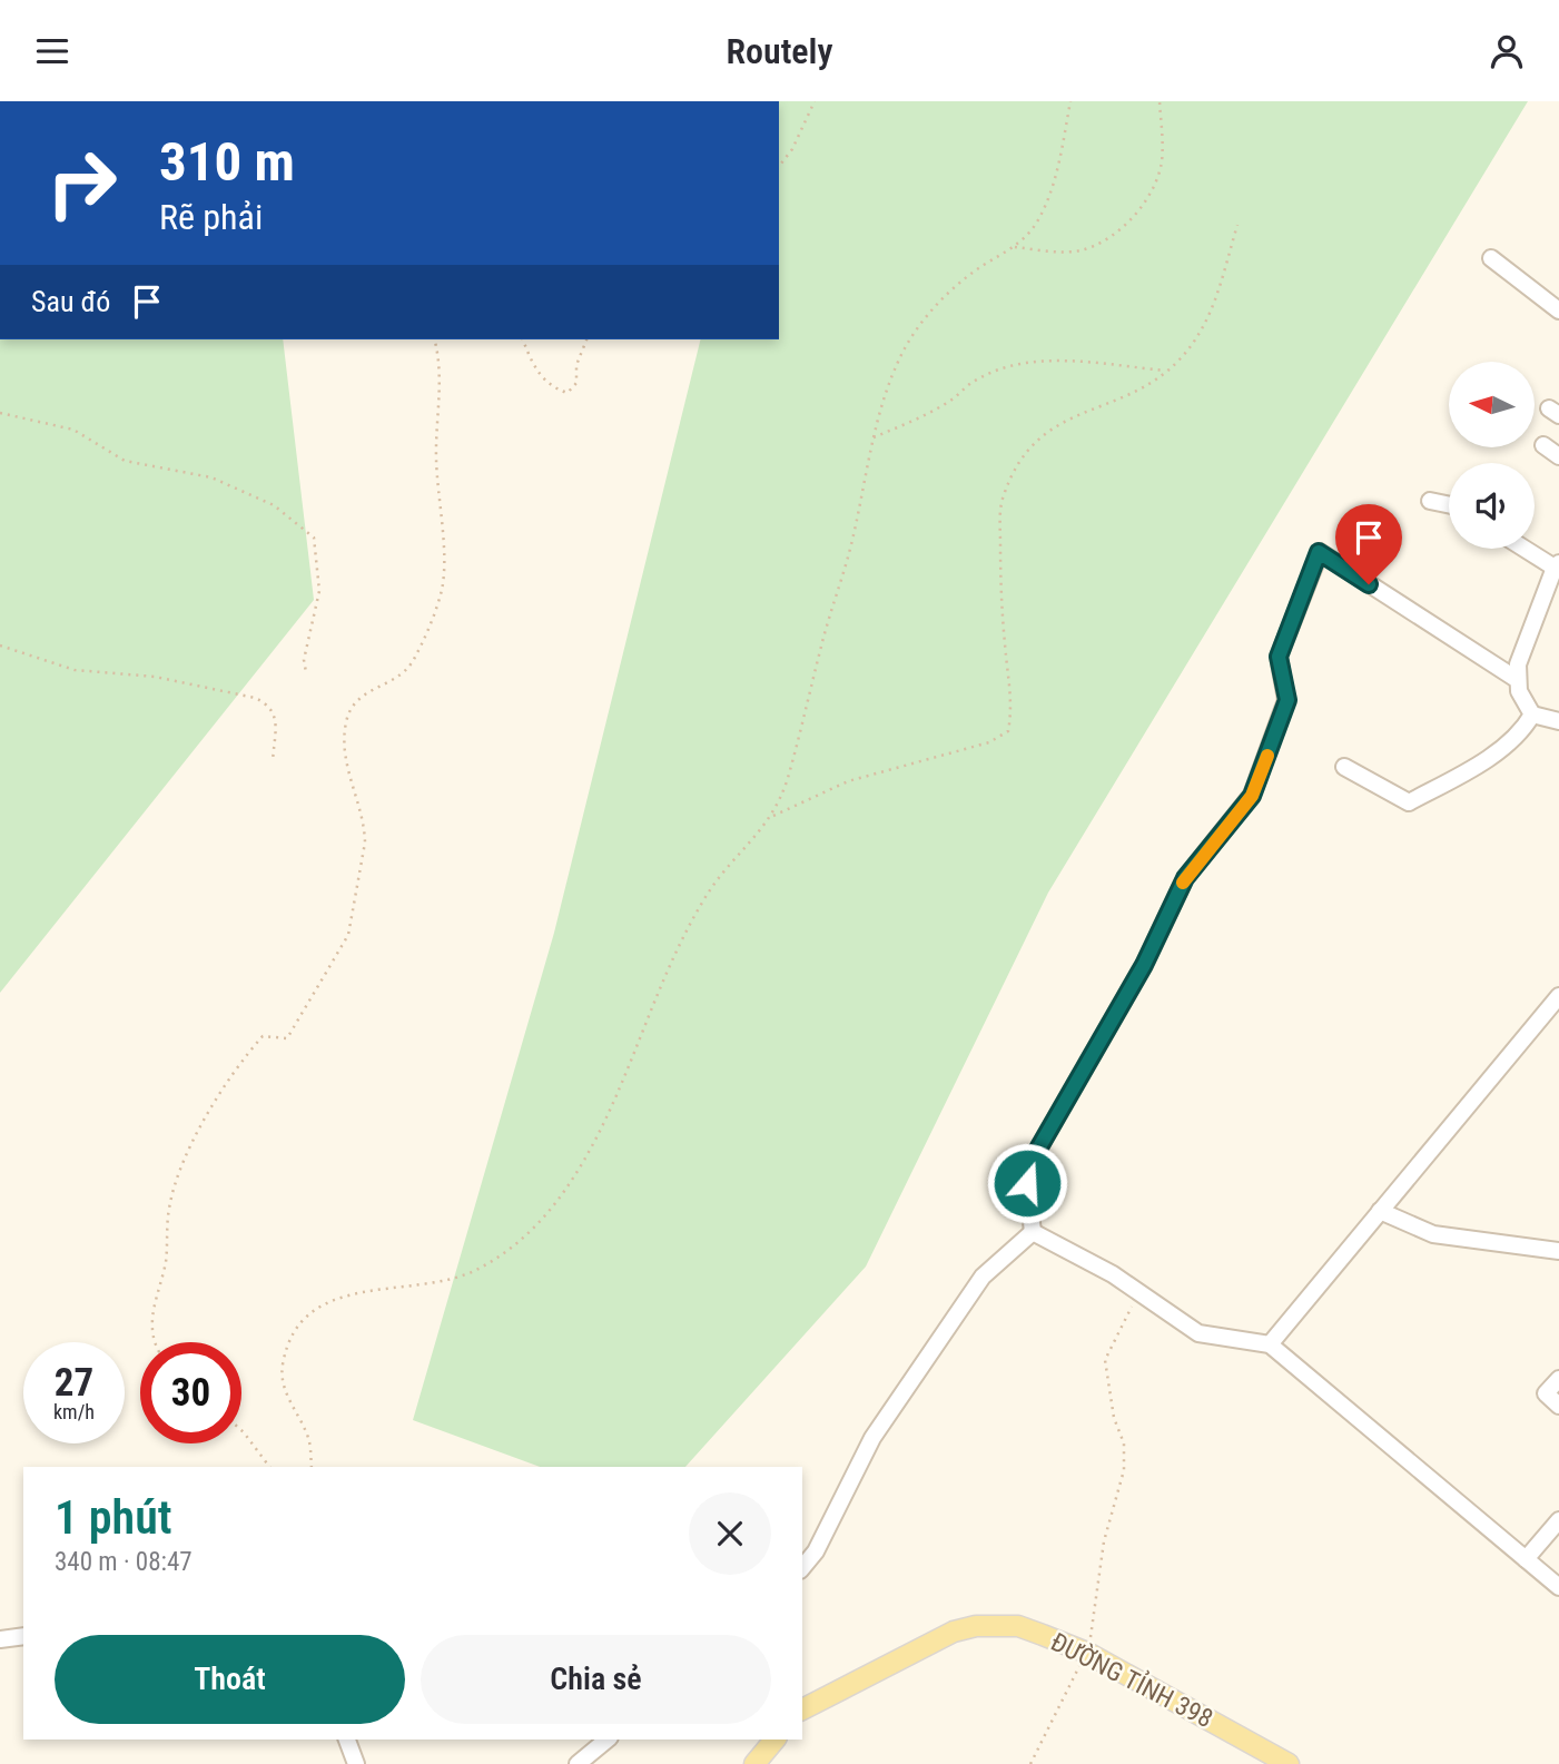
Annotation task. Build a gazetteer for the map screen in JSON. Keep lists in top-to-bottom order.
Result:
{
  "streets": {
    "main road": ["ĐƯỜNG TỈNH 398"]
  },
  "north": "left",
  "page": {
    "header": "Routely",
    "turn": ["310 m", "Rẽ phải"],
    "then": "Sau đó",
    "speed": "27 km/h",
    "limit": "30",
    "heading": ["1 phút", "340 m · 08:47"],
    "buttons": ["Thoát", "Chia sẻ"]
  }
}
